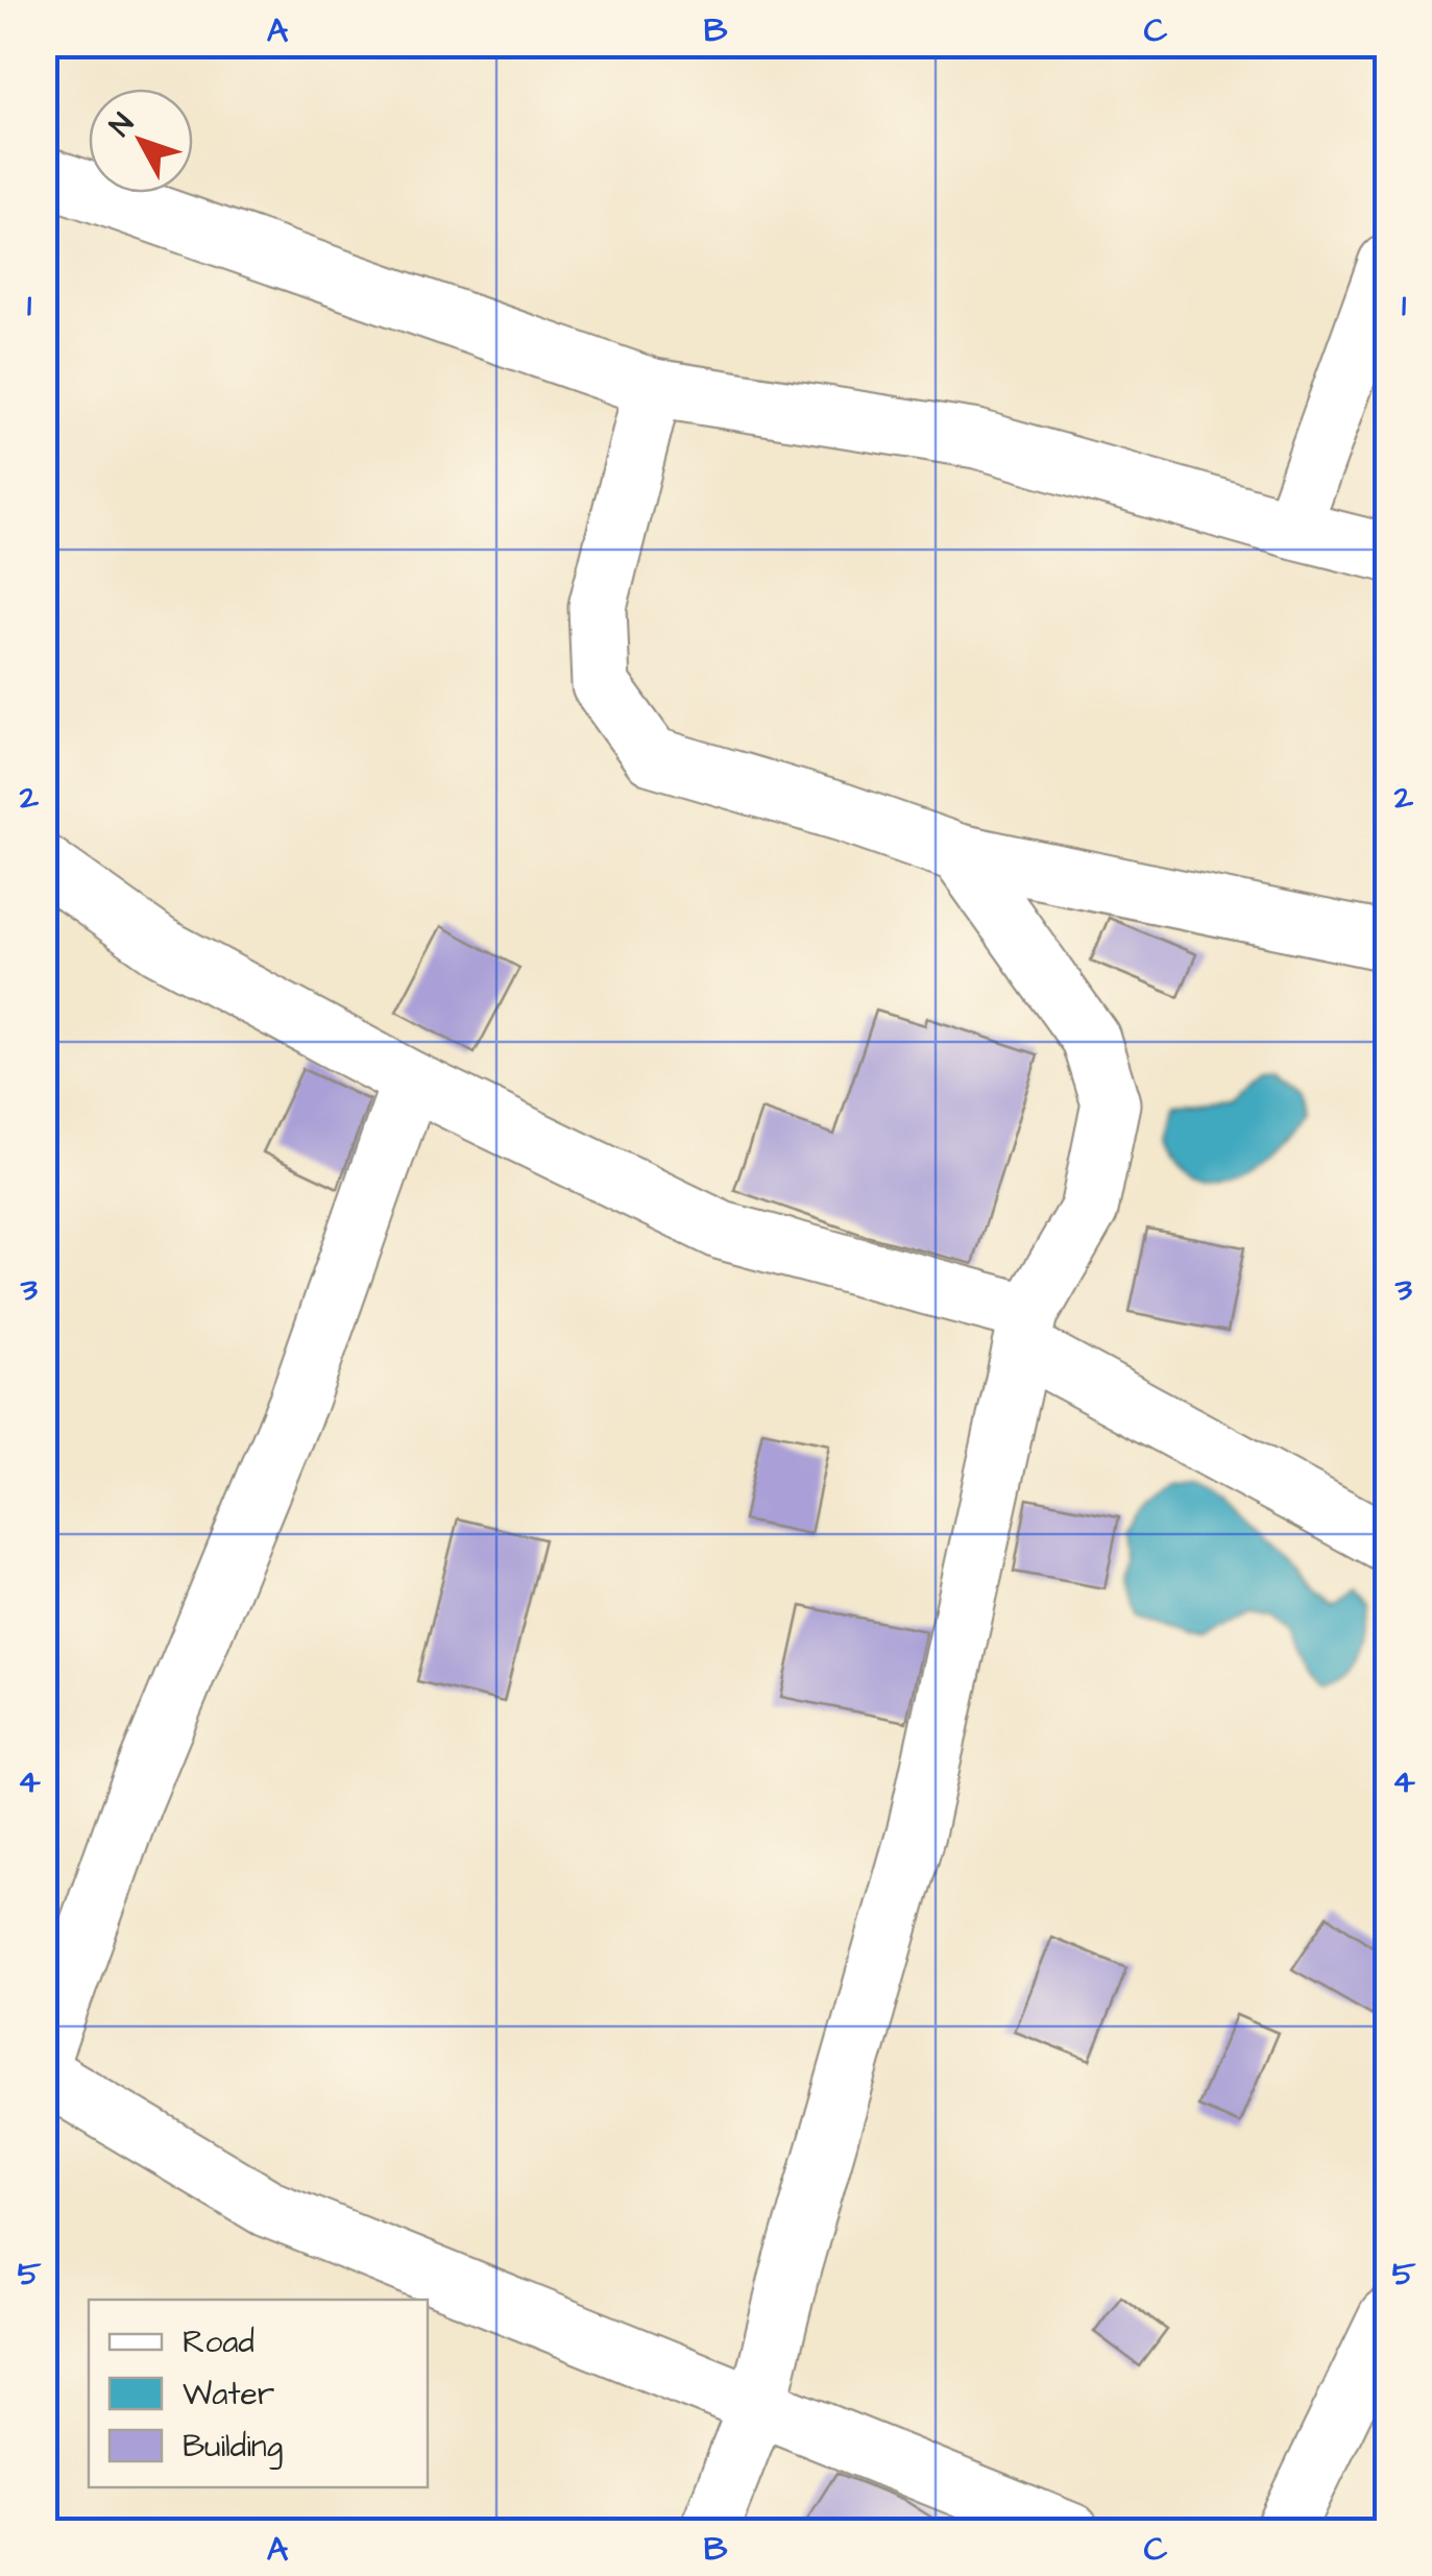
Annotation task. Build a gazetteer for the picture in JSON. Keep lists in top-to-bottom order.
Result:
{
  "legend": ["Road", "Water", "Building"],
  "north": "top left",
  "grid": {
    "columns": ["A", "B", "C"],
    "rows": [
      "1",
      "2",
      "3",
      "4",
      "5"
    ]
  }
}
